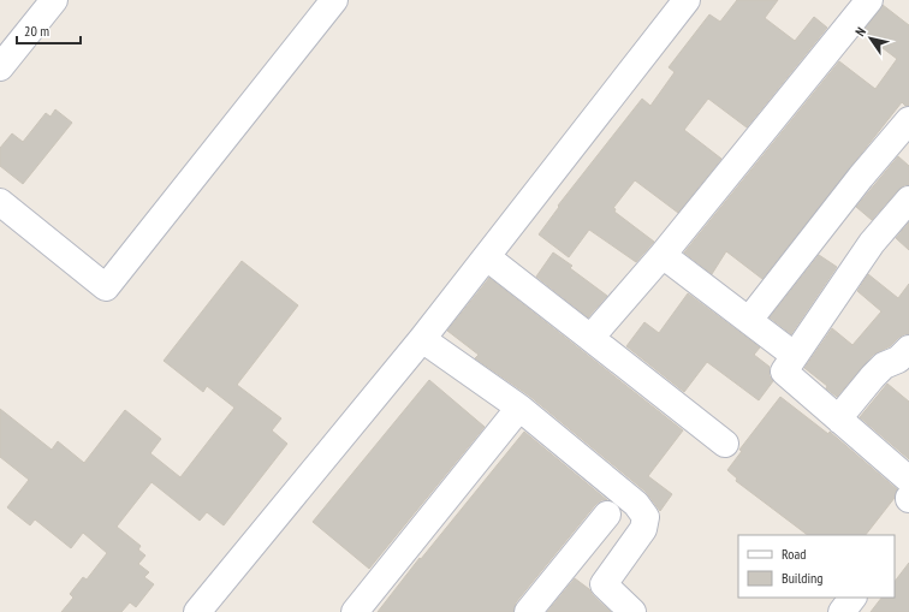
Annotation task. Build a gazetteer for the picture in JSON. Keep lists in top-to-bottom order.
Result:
{
  "legend": ["Road", "Building"],
  "scale_bar": "20 m",
  "north": "top left"
}
